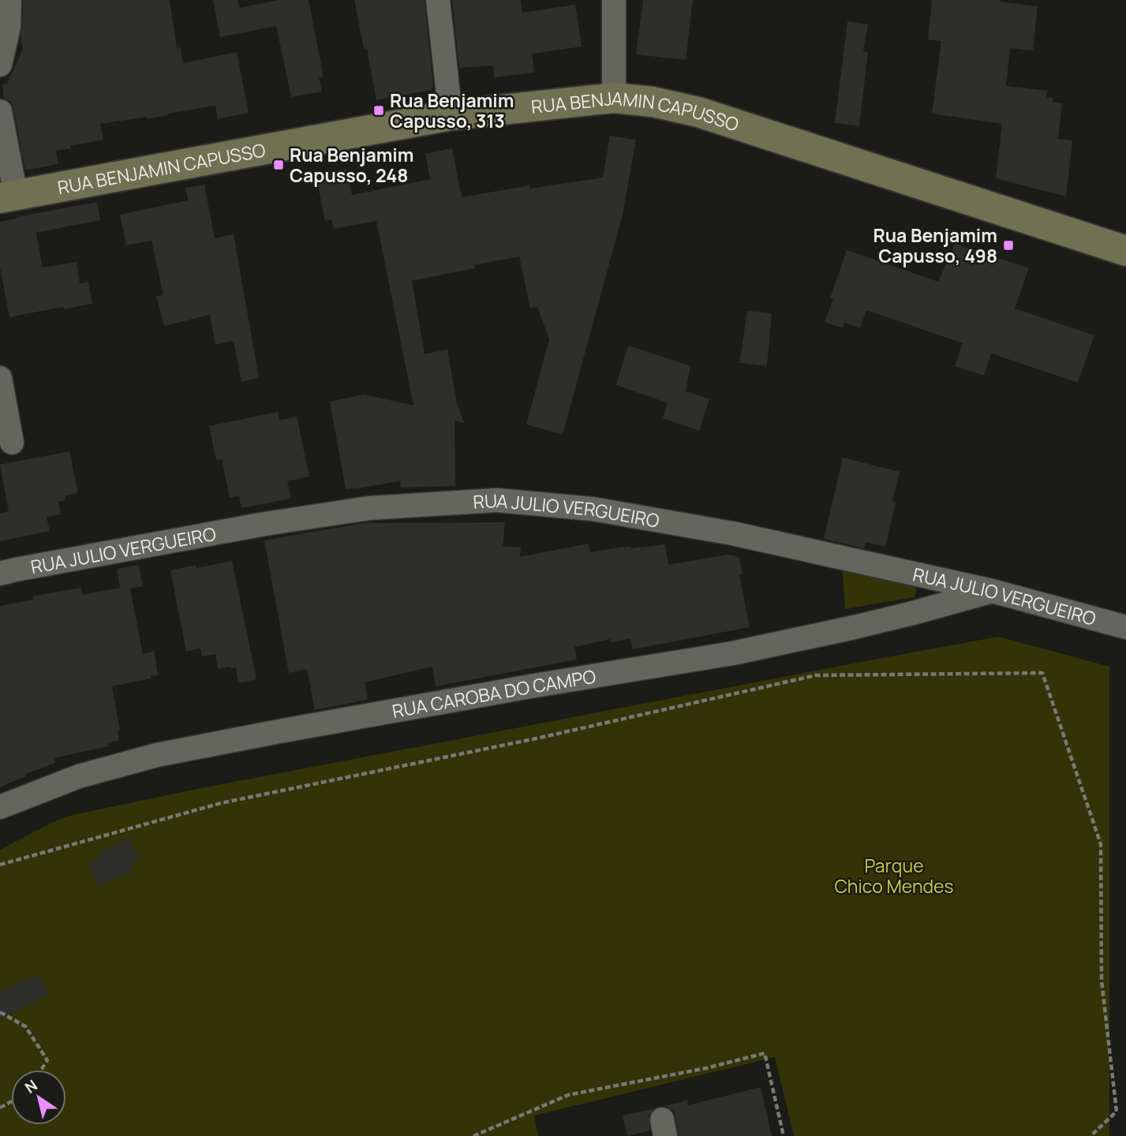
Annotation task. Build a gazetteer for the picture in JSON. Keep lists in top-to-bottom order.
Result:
{
  "streets": {
    "street": ["RUA BENJAMIN CAPUSSO", "RUA JULIO VERGUEIRO", "RUA CAROBA DO CAMPO"]
  },
  "crossings": [
    ["RUA JULIO VERGUEIRO", "RUA CAROBA DO CAMPO"]
  ],
  "parks": ["Parque Chico Mendes"],
  "places": {
    "transit": ["Rua Benjamim Capusso, 313", "Rua Benjamim Capusso, 248", "Rua Benjamim Capusso, 498"]
  },
  "north": "top left"
}
